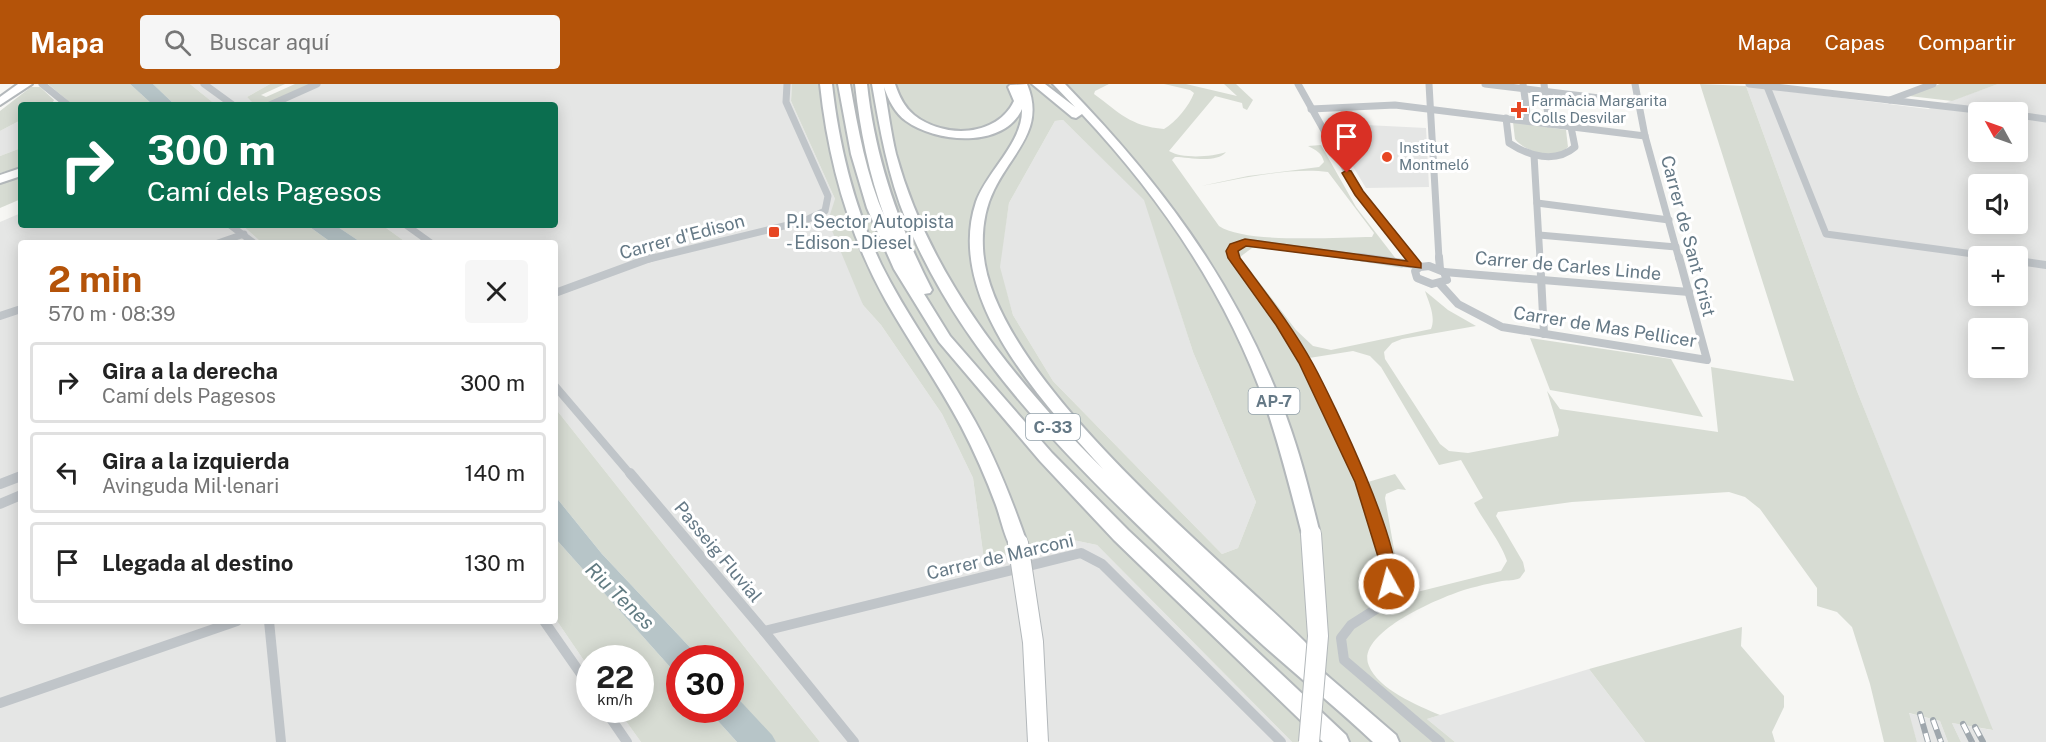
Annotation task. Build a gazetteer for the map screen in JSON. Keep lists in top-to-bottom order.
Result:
{
  "streets": {
    "highway": ["AP-7", "C-33"],
    "street": [
      "Carrer de Sant Crist",
      "Carrer d'Edison",
      "Carrer de Carles Linde",
      "Carrer de Mas Pellicer",
      "Passeig Fluvial",
      "Carrer de Marconi"
    ]
  },
  "crossings": [
    ["Carrer de Sant Crist", "Carrer de Carles Linde"],
    ["Carrer de Sant Crist", "Carrer de Mas Pellicer"],
    ["Passeig Fluvial", "Carrer de Marconi"]
  ],
  "water": ["Riu Tenes"],
  "places": {
    "health": ["Farmàcia Margarita Colls Desvilar"],
    "other": ["Institut Montmeló"],
    "transit": ["P.I. Sector Autopista - Edison - Diesel"]
  },
  "north": "top left",
  "page": {
    "header": "Mapa",
    "search": "Buscar aquí",
    "nav": ["Mapa", "Capas", "Compartir"],
    "map_buttons": ["+", "−"],
    "turn": ["300 m", "Camí dels Pagesos"],
    "heading": ["2 min", "570 m · 08:39"],
    "list": [
      {
        "name": "Gira a la derecha",
        "note": "Camí dels Pagesos",
        "value": "300 m"
      },
      {
        "name": "Gira a la izquierda",
        "note": "Avinguda Mil·lenari",
        "value": "140 m"
      },
      {
        "name": "Llegada al destino",
        "value": "130 m"
      }
    ],
    "speed": "22 km/h",
    "limit": "30"
  }
}
